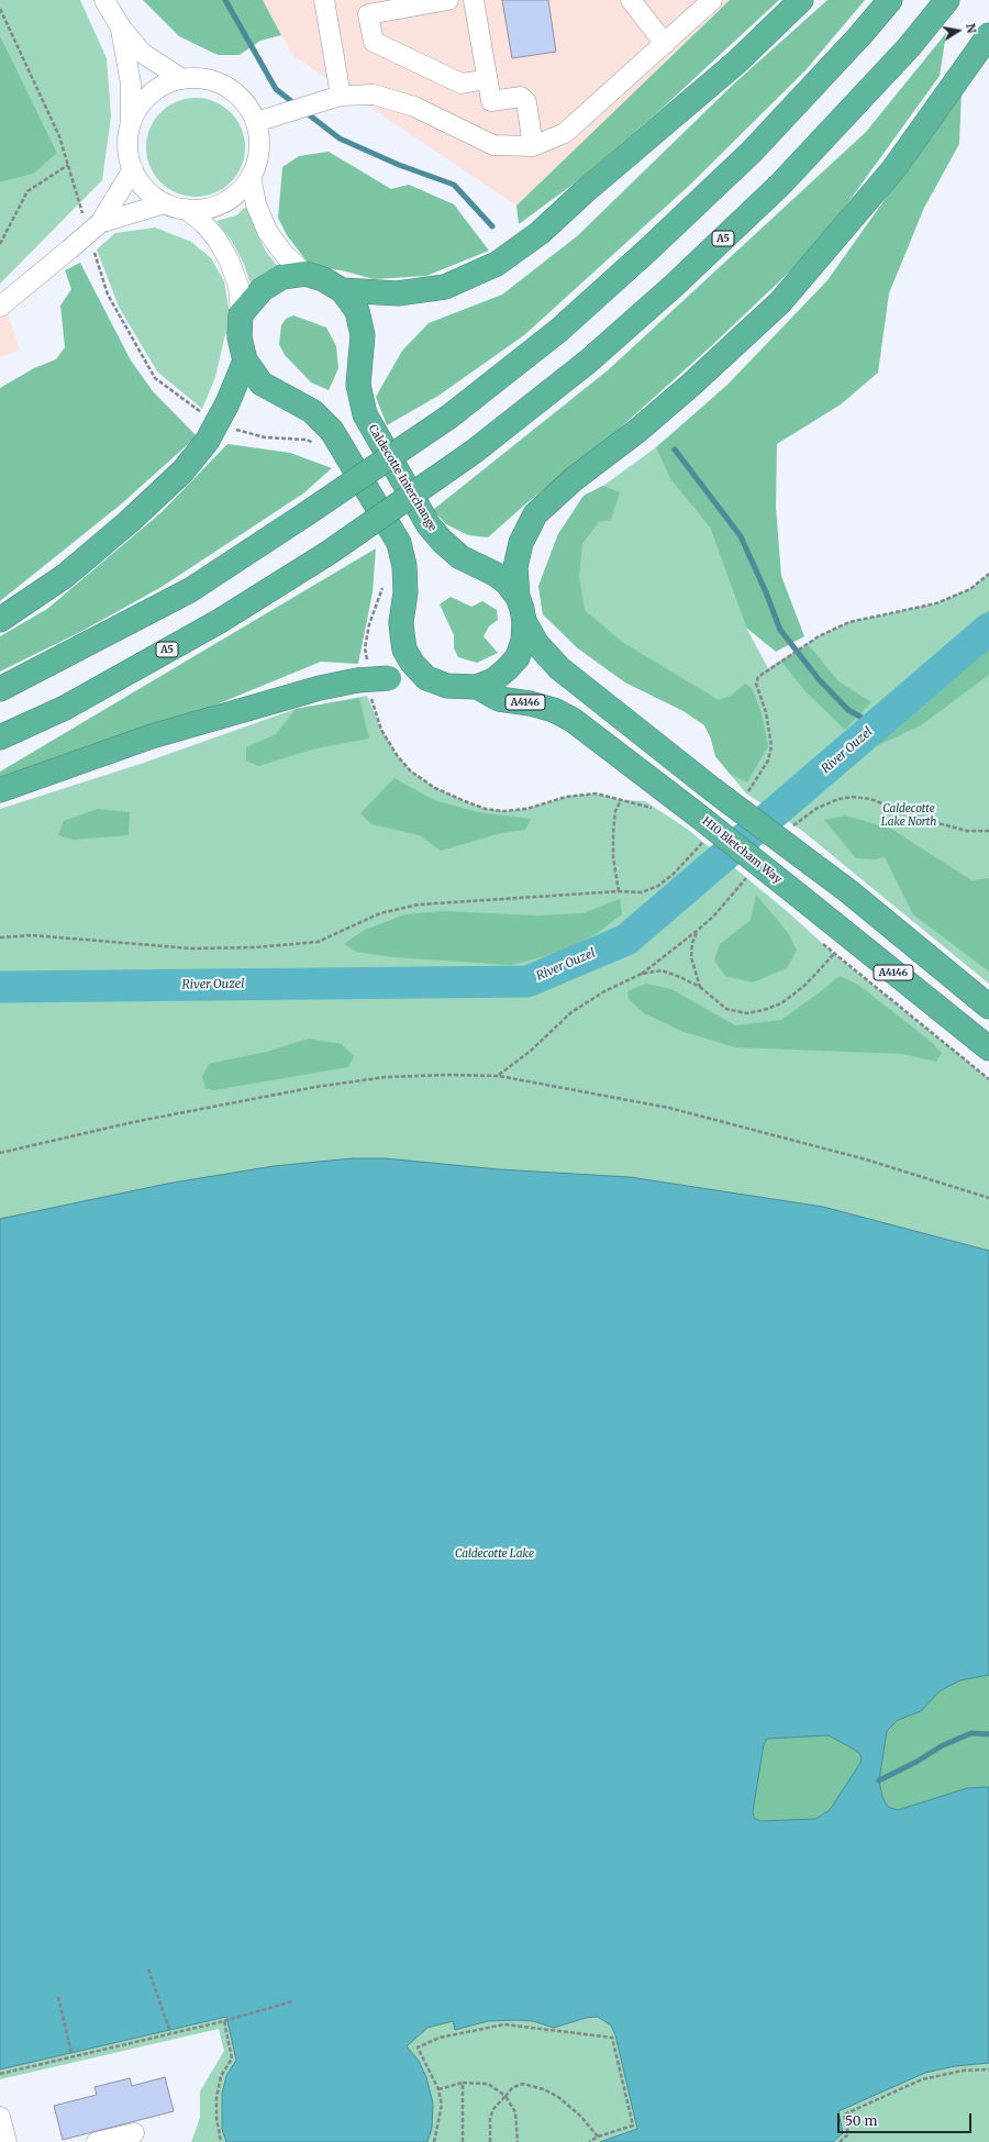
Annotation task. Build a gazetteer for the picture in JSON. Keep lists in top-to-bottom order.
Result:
{
  "streets": {
    "highway": [
      "A5",
      "Caldecotte Interchange",
      "A4146",
      "H10 Bletcham Way"
    ]
  },
  "crossings": [
    ["Caldecotte Interchange", "A4146"],
    ["Caldecotte Interchange", "H10 Bletcham Way"]
  ],
  "water": ["River Ouzel"],
  "parks": ["Caldecotte Lake North", "Caldecotte Lake"],
  "scale_bar": "50 m",
  "north": "right"
}
